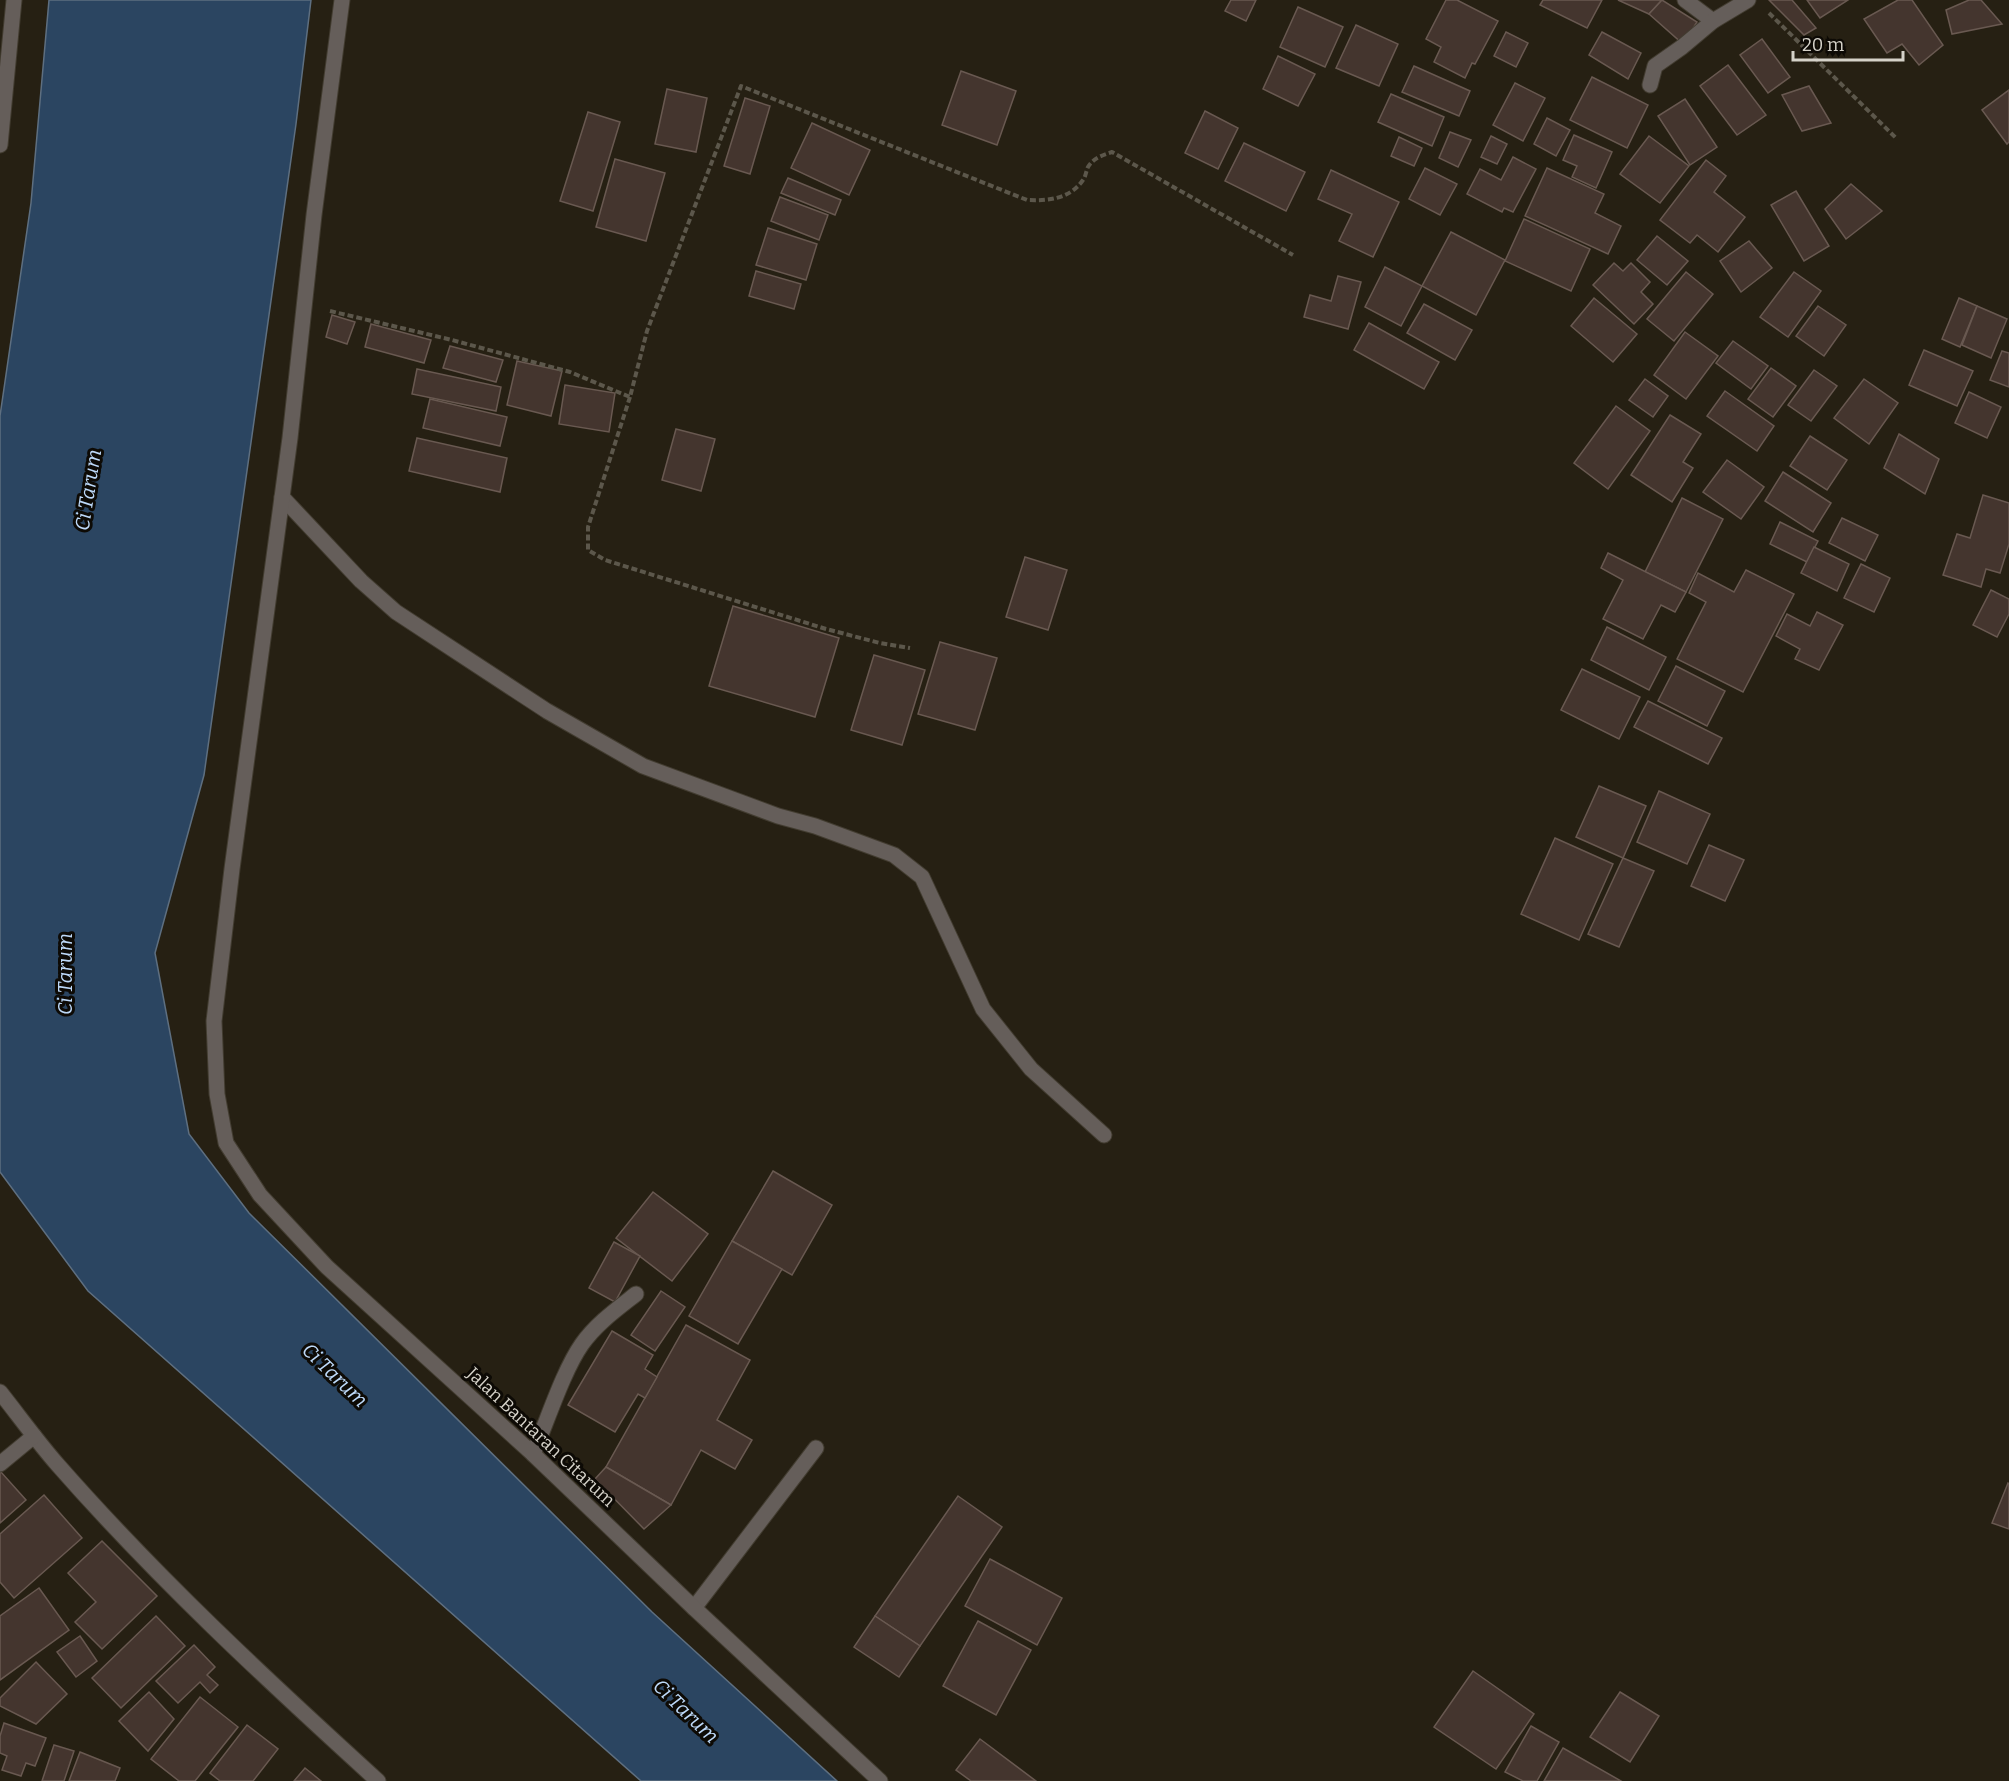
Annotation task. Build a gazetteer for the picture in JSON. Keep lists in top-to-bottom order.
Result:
{
  "streets": {
    "street": ["Jalan Bantaran Citarum"]
  },
  "water": ["Ci Tarum"],
  "scale_bar": "20 m"
}
